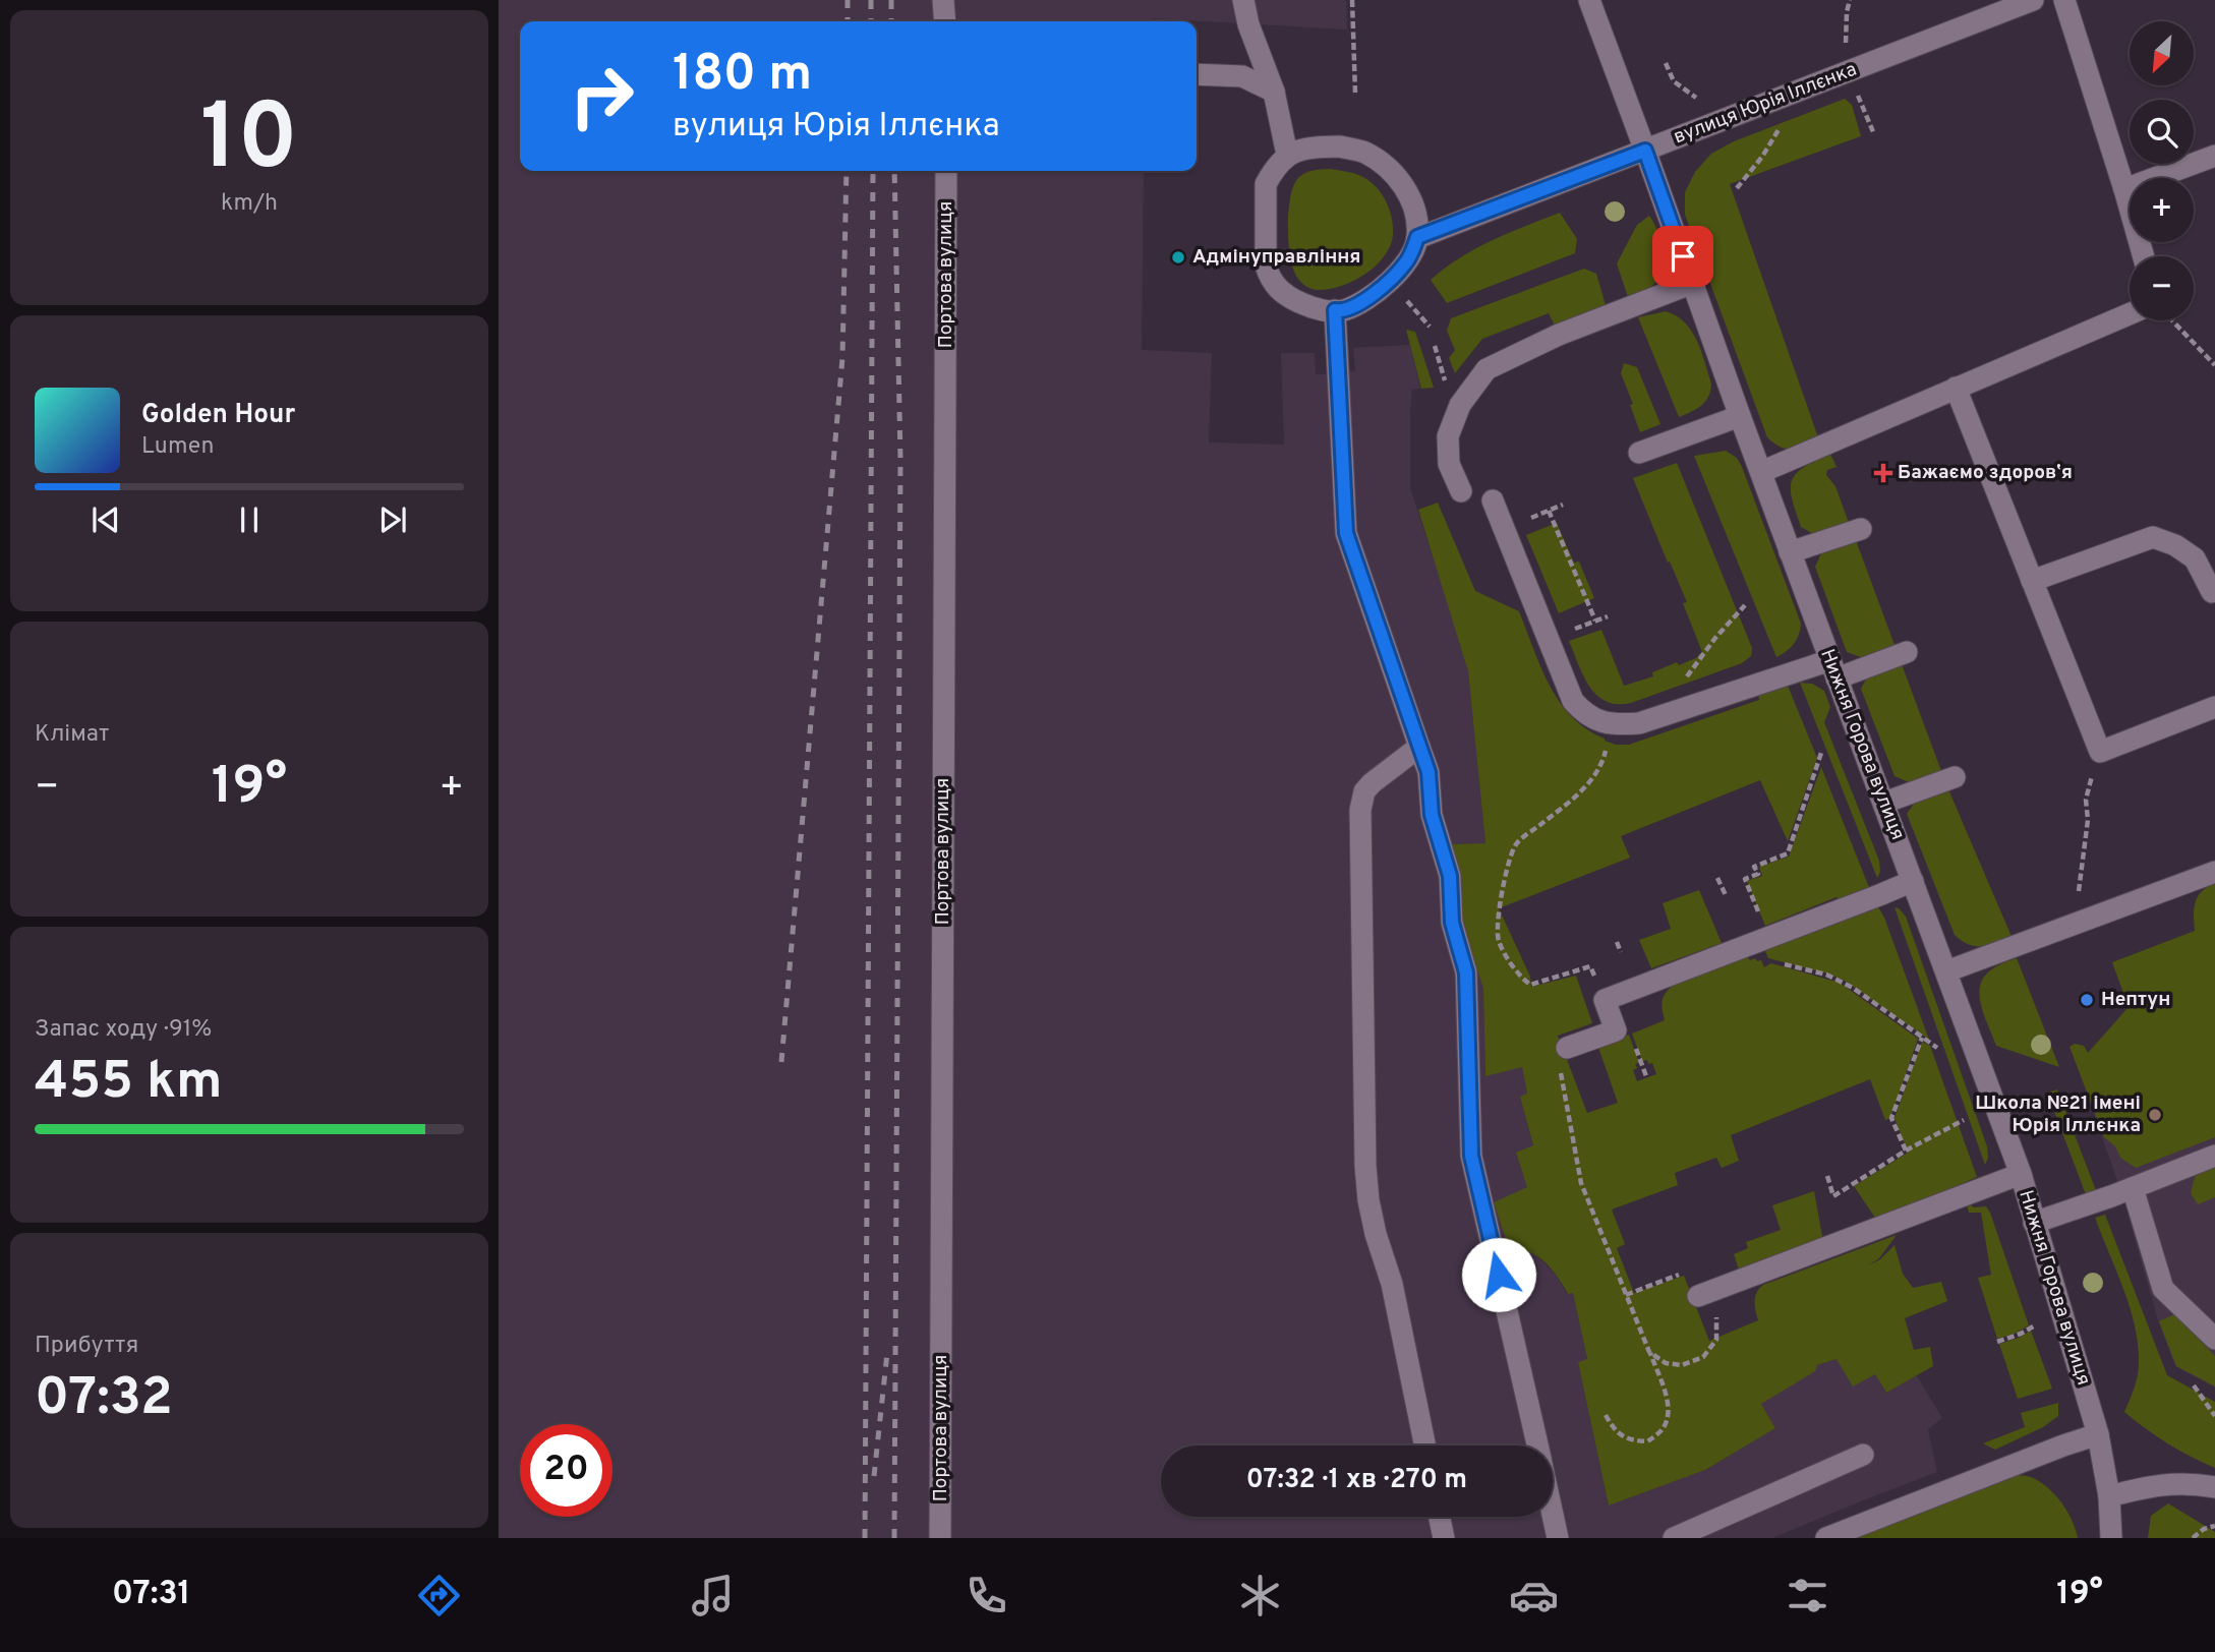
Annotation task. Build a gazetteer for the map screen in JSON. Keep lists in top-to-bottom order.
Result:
{
  "streets": {
    "street": ["вулиця Юрія Іллєнка", "Портова вулиця", "Нижня Горова вулиця"]
  },
  "crossings": [
    ["вулиця Юрія Іллєнка", "Нижня Горова вулиця"]
  ],
  "places": {
    "other": ["Адмінуправління", "Нептун", "Школа №21 імені Юрія Іллєнка"],
    "health": ["Бажаємо здоровʼя"]
  },
  "north": "bottom left",
  "page": {
    "tile": [
      ["10", "km/h"],
      "Клімат",
      ["Запас ходу · 91%", "455 km"],
      ["Прибуття", "07:32"]
    ],
    "map_buttons": ["+", "−"],
    "turn": ["180 m", "вулиця Юрія Іллєнка"],
    "song": ["Golden Hour", "Lumen"],
    "heat": ["−", "19°", "+"],
    "limit": "20",
    "trip": "07:32 · 1 хв · 270 m",
    "tabs": ["07:31", "19°"]
  }
}
